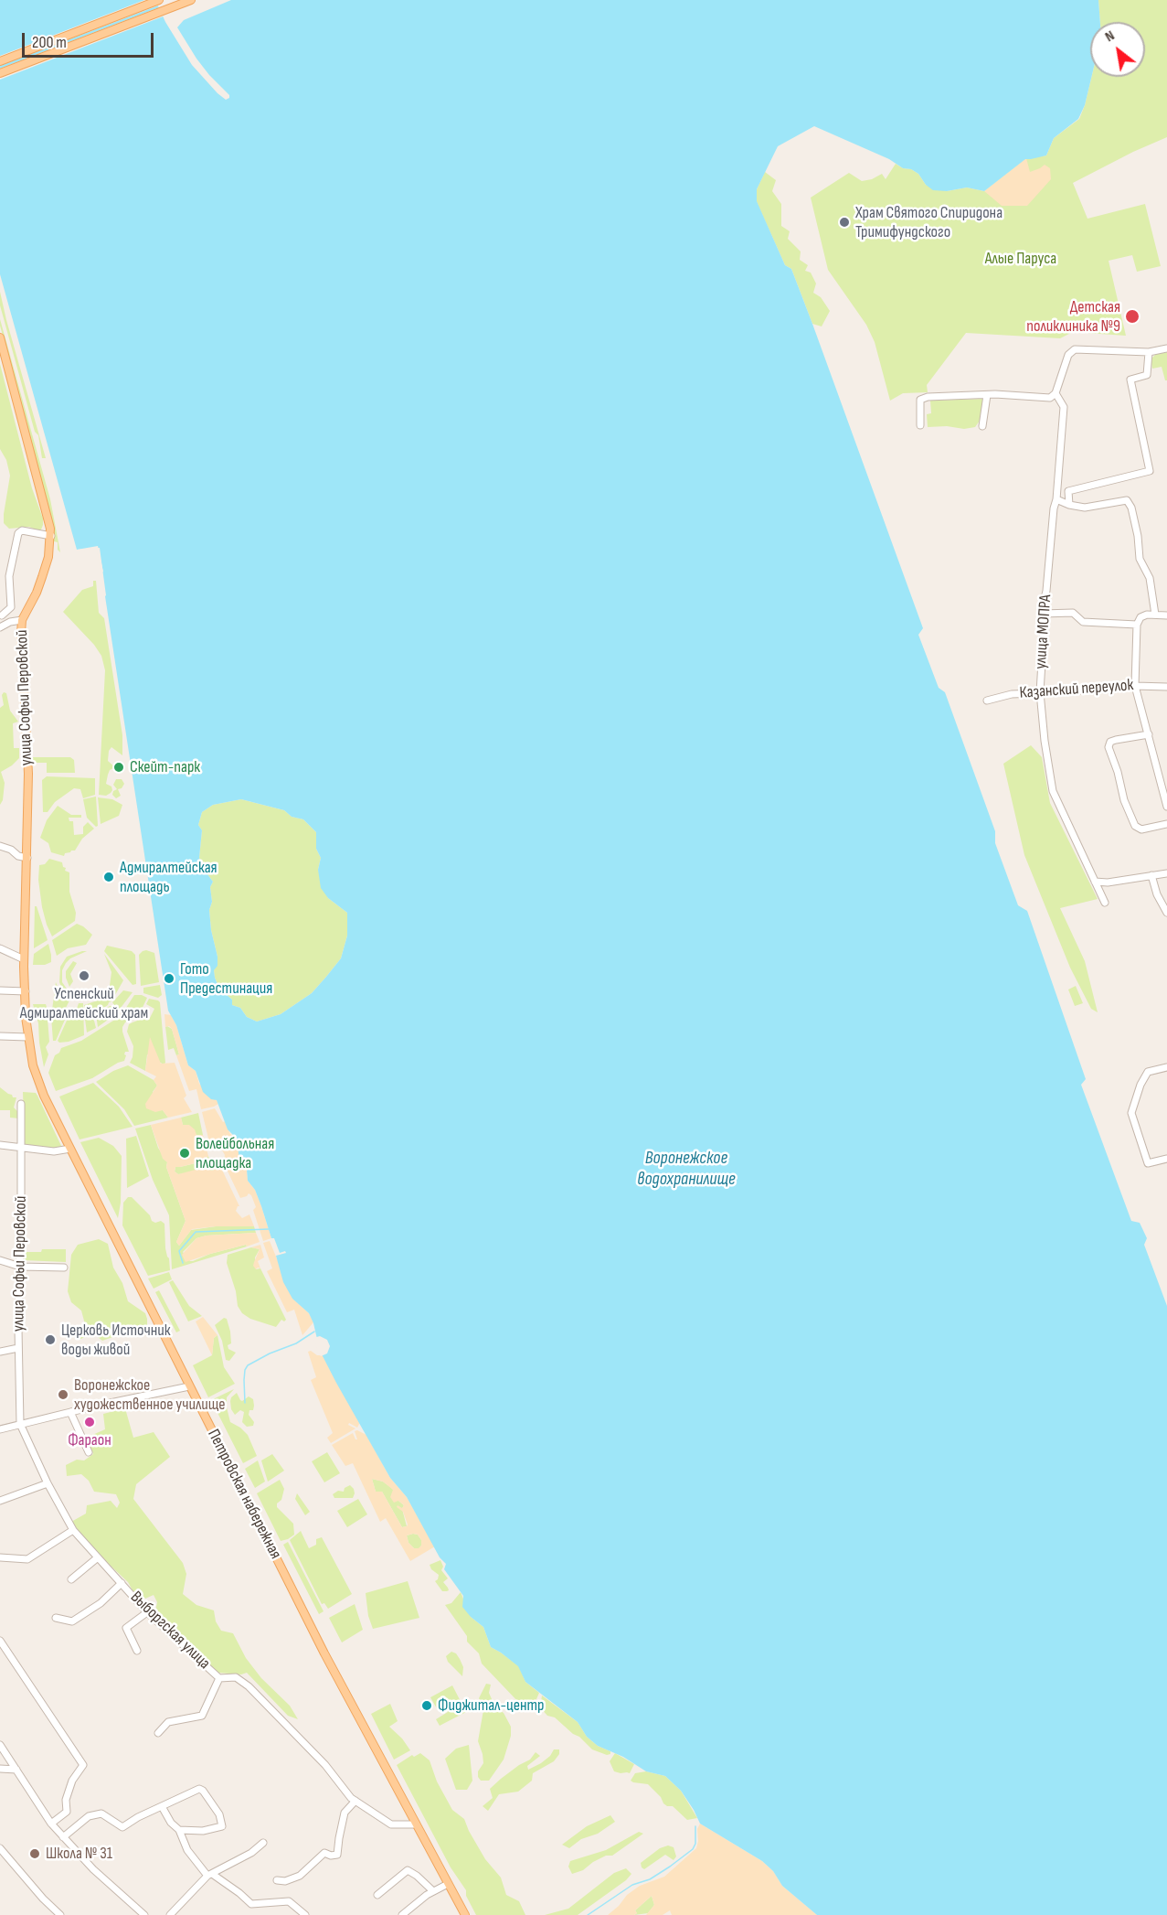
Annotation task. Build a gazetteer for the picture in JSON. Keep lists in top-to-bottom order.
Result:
{
  "streets": {
    "main road": ["улица Софьи Перовской", "Петровская набережная"],
    "street": ["улица МОПРА", "Казанский переулок", "Выборгская улица"]
  },
  "crossings": [
    ["улица МОПРА", "Казанский переулок"],
    ["улица Софьи Перовской", "Петровская набережная"],
    ["улица Софьи Перовской", "Выборгская улица"],
    ["Петровская набережная", "Выборгская улица"]
  ],
  "water": ["Воронежское водохранилище"],
  "parks": ["Алые Паруса"],
  "places": [
    "Храм Святого Спиридона Тримифундского",
    "Детская поликлиника №9",
    "Скейт-парк",
    "Адмиралтейская площадь",
    "Успенский Адмиралтейский храм",
    "Гото Предестинация",
    "Волейбольная площадка",
    "Церковь Источник воды живой",
    "Воронежское художественное училище",
    "Фараон",
    "Фиджитал-центр",
    "Школа № 31"
  ],
  "scale_bar": "200 m",
  "north": "top left"
}
